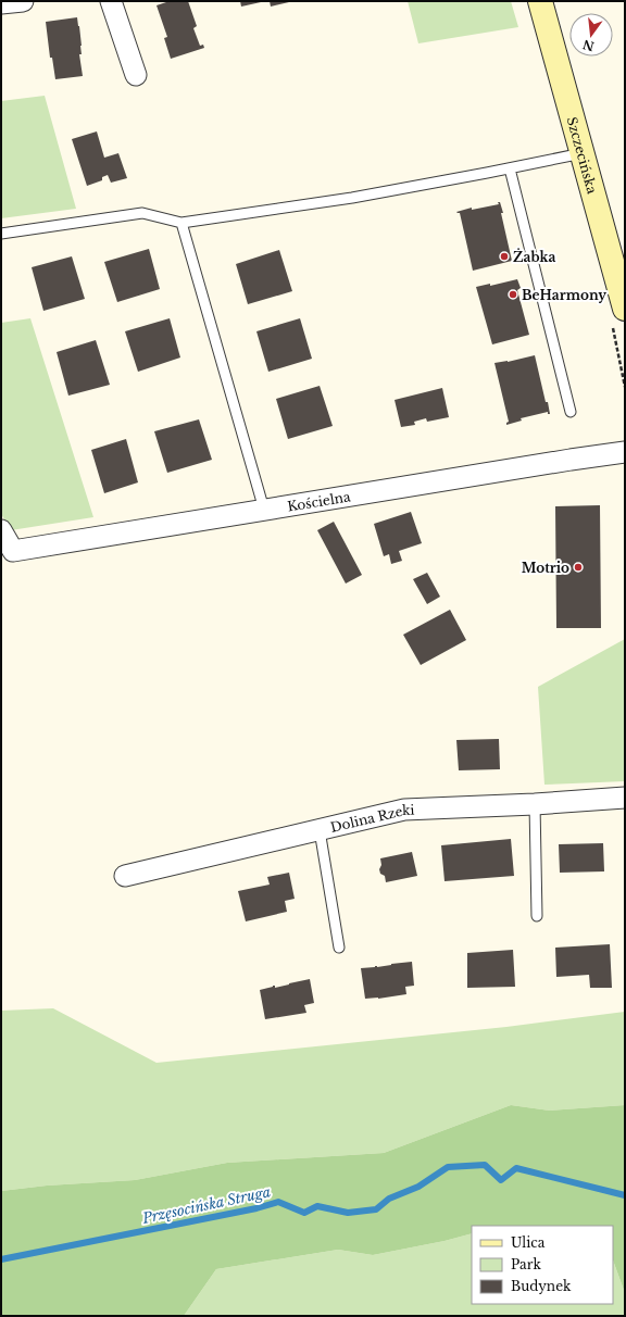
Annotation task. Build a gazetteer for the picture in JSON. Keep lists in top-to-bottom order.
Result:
{
  "streets": {
    "street": ["Szczecińska", "Kościelna", "Dolina Rzeki"]
  },
  "water": ["Przęsocińska Struga"],
  "places": ["Żabka", "BeHarmony", "Motrio"],
  "legend": ["Ulica", "Park", "Budynek"],
  "north": "bottom"
}
